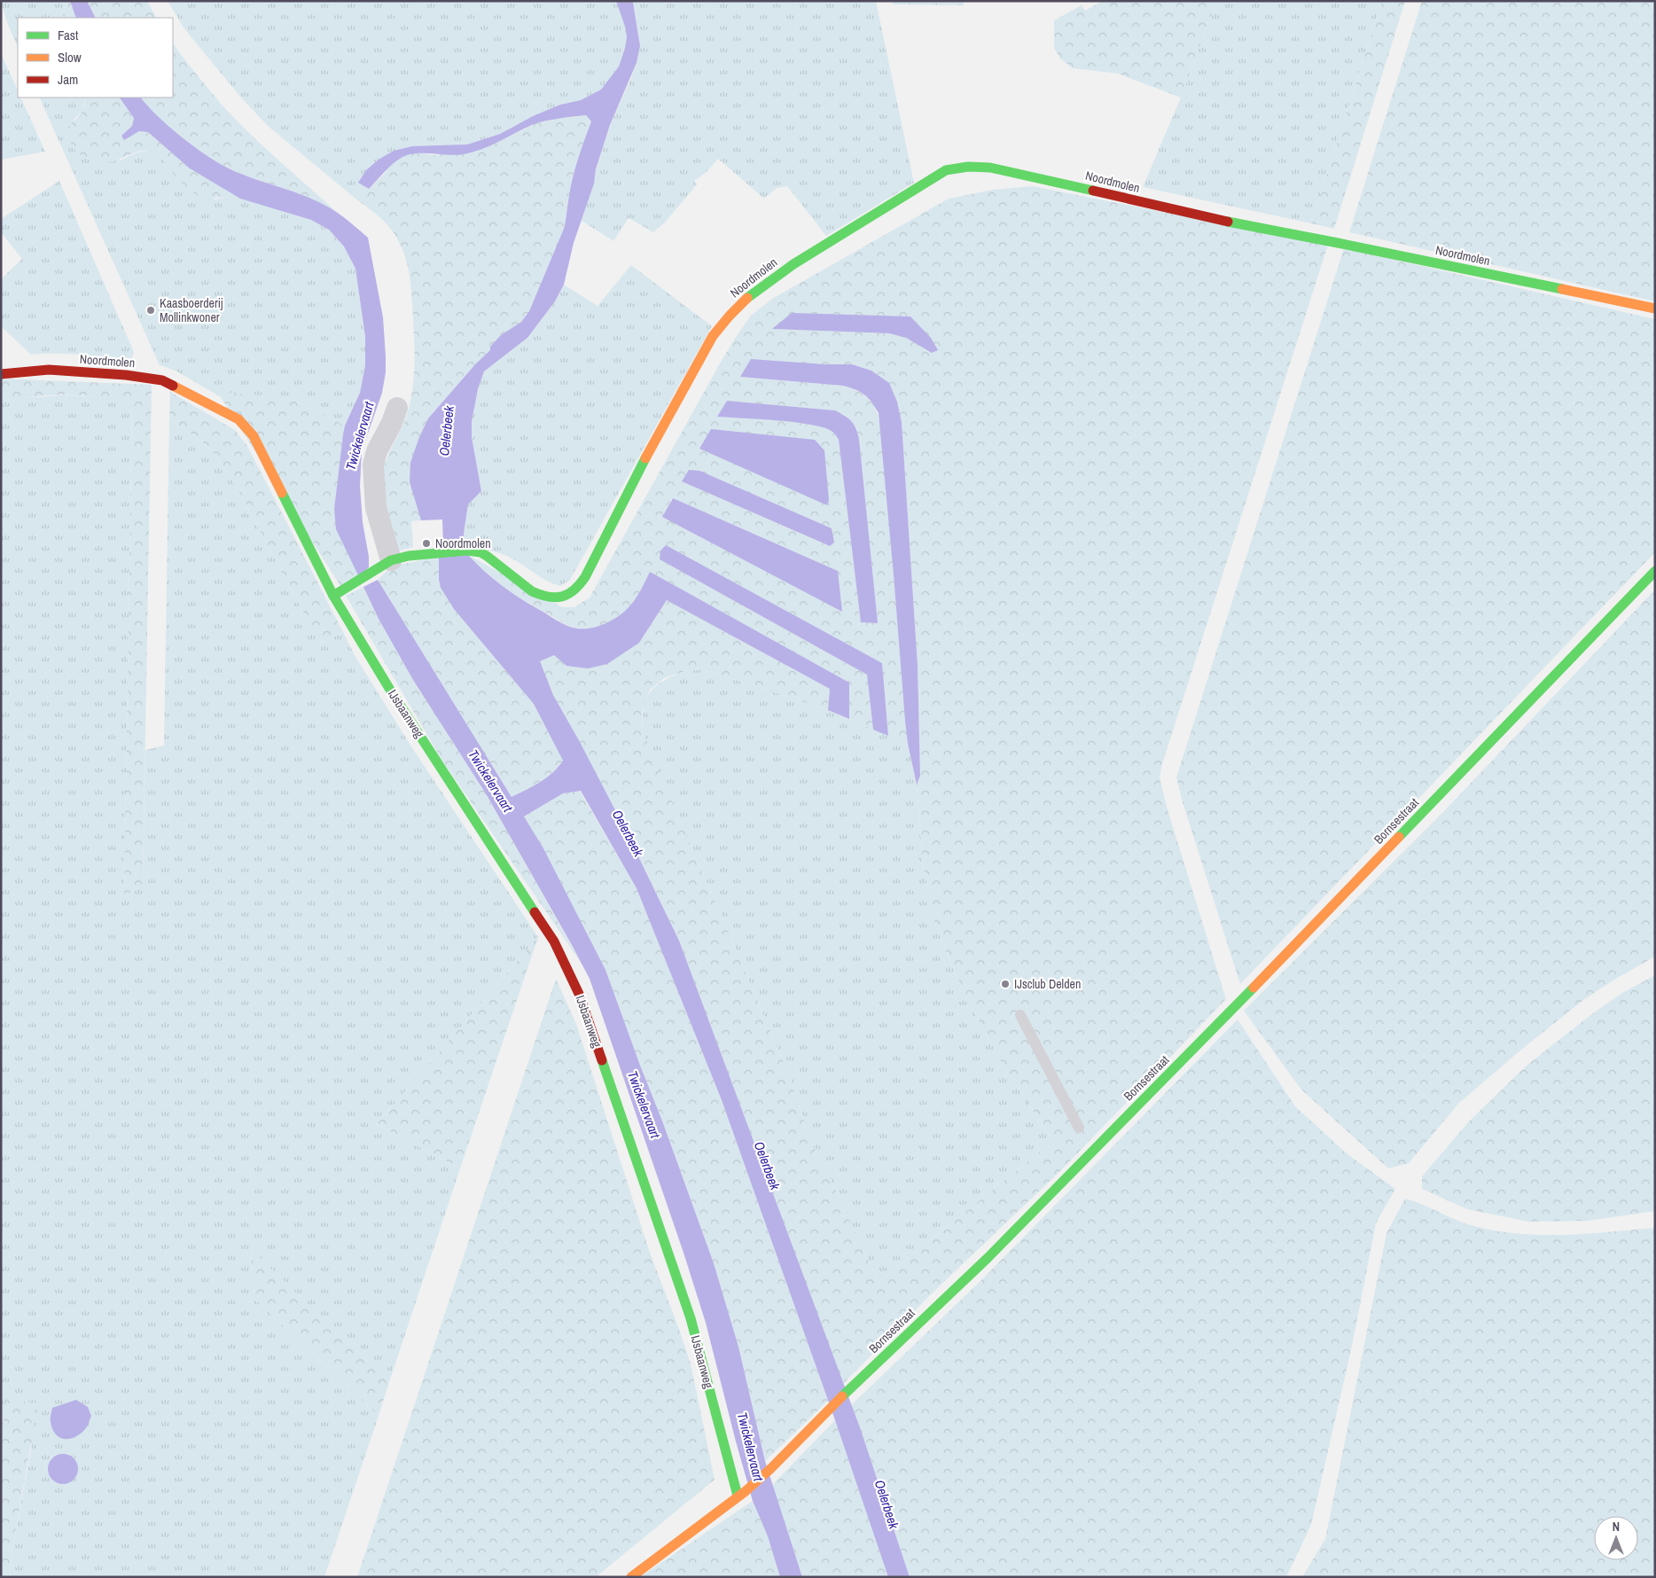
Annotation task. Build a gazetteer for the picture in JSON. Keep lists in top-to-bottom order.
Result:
{
  "streets": {
    "street": ["Noordmolen", "IJsbaanweg", "Bornsestraat"]
  },
  "crossings": [
    ["Noordmolen", "IJsbaanweg"],
    ["IJsbaanweg", "Bornsestraat"]
  ],
  "water": ["Oelerbeek", "Twickelervaart"],
  "places": ["Kaasboerderij Mollinkwoner", "Noordmolen", "IJsclub Delden"],
  "legend": ["Fast", "Slow", "Jam"],
  "north": "top"
}
